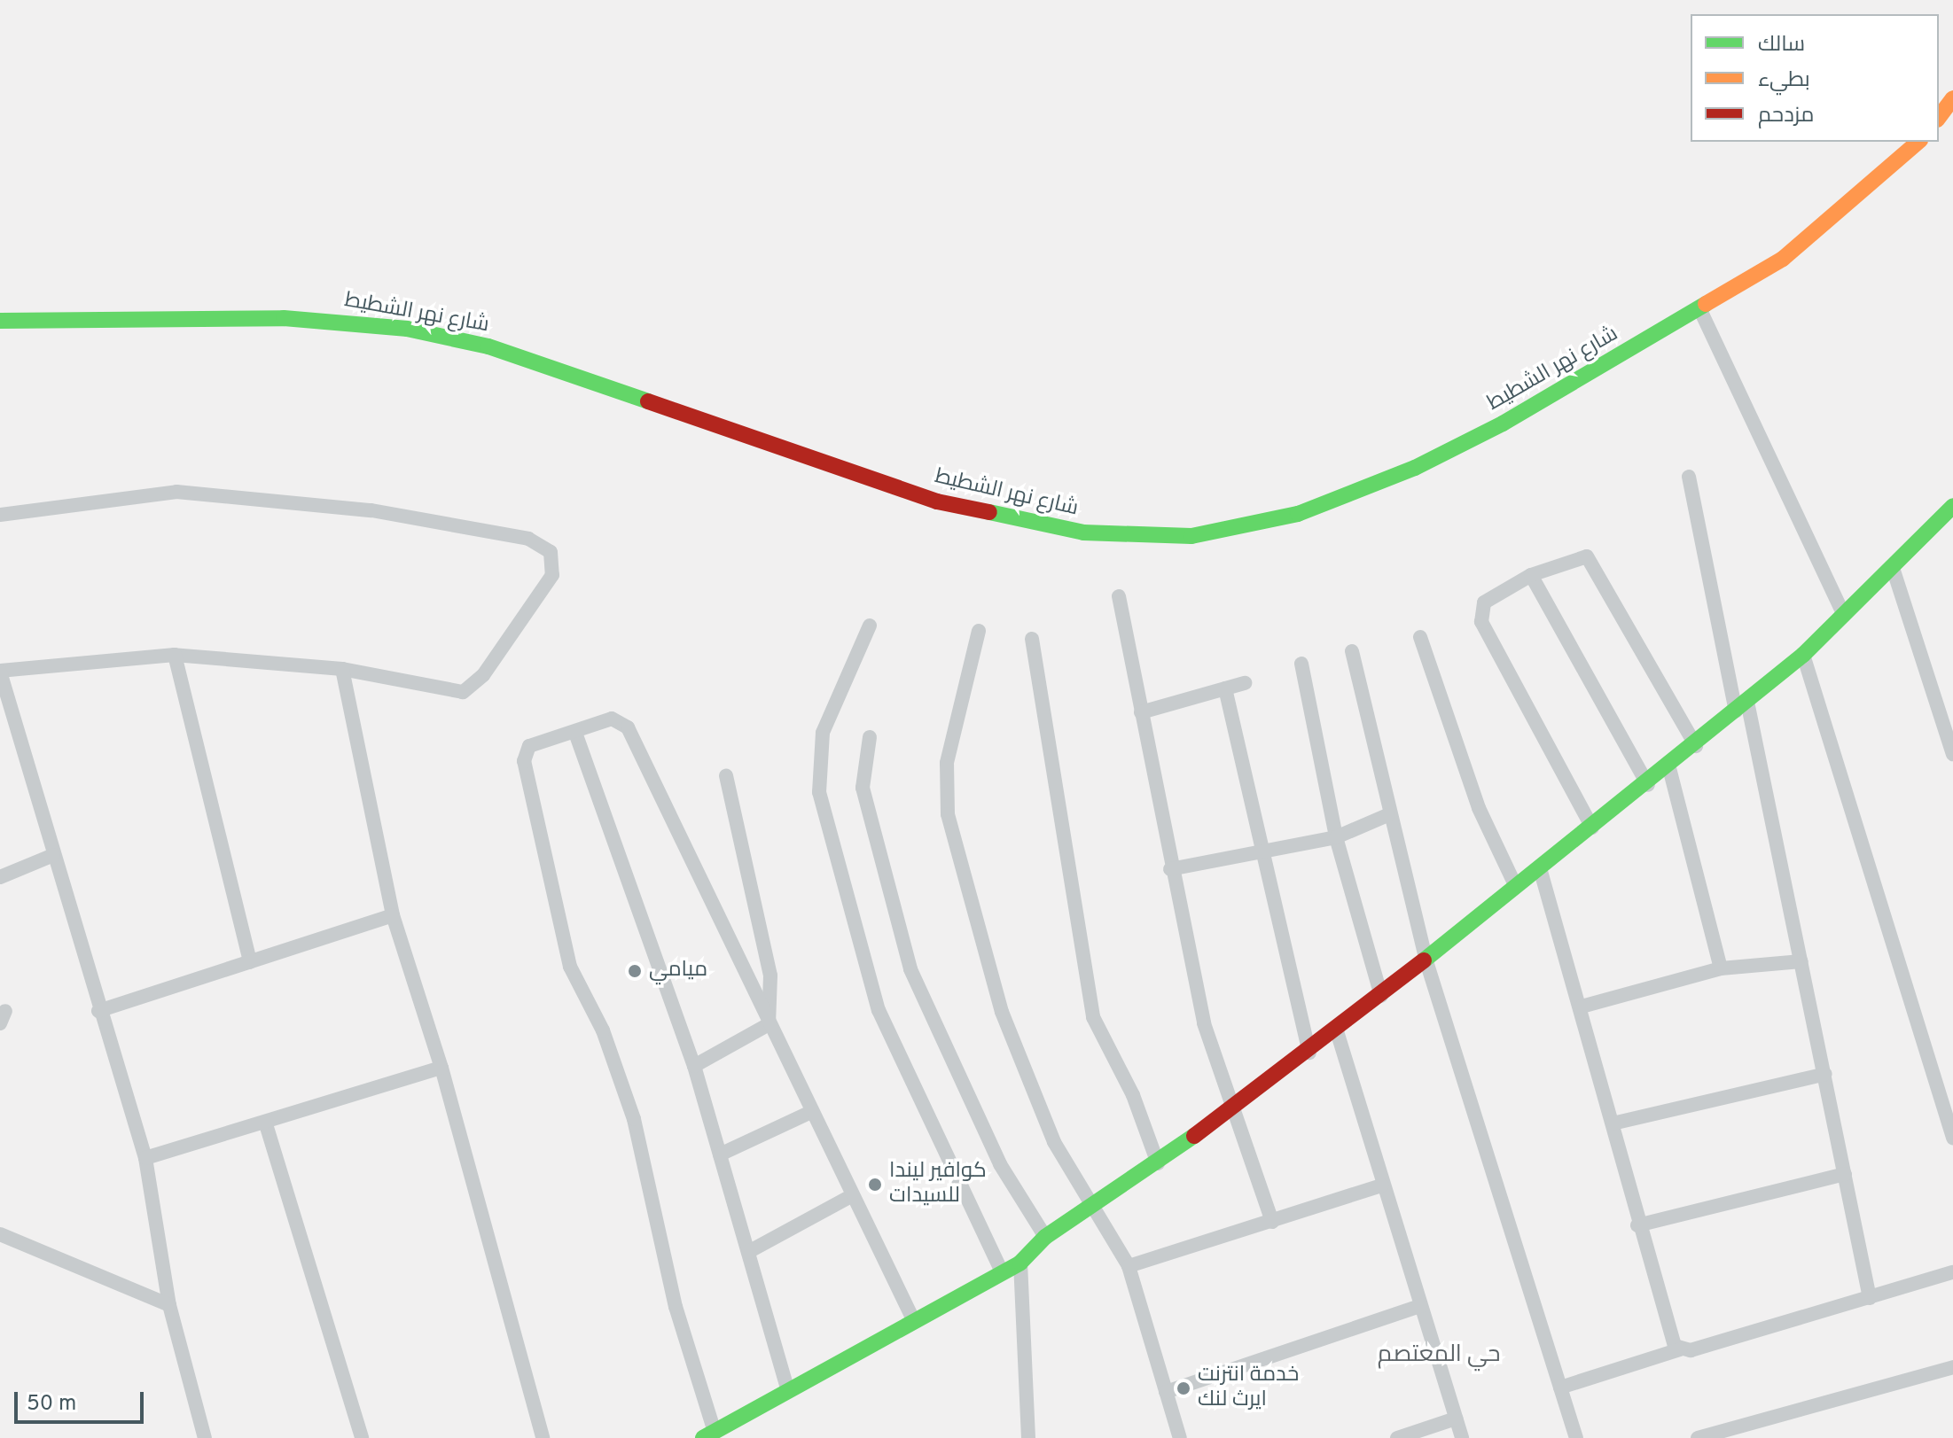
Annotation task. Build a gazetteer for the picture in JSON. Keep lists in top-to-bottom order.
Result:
{
  "streets": {
    "main road": ["شارع نهر الشطيط"]
  },
  "districts": ["حي المعتصم"],
  "places": ["ميامي", "كوافير ليندا للسيدات", "خدمة انترنت ايرث لنك"],
  "legend": ["سالك", "بطيء", "مزدحم"],
  "scale_bar": "50 m"
}
